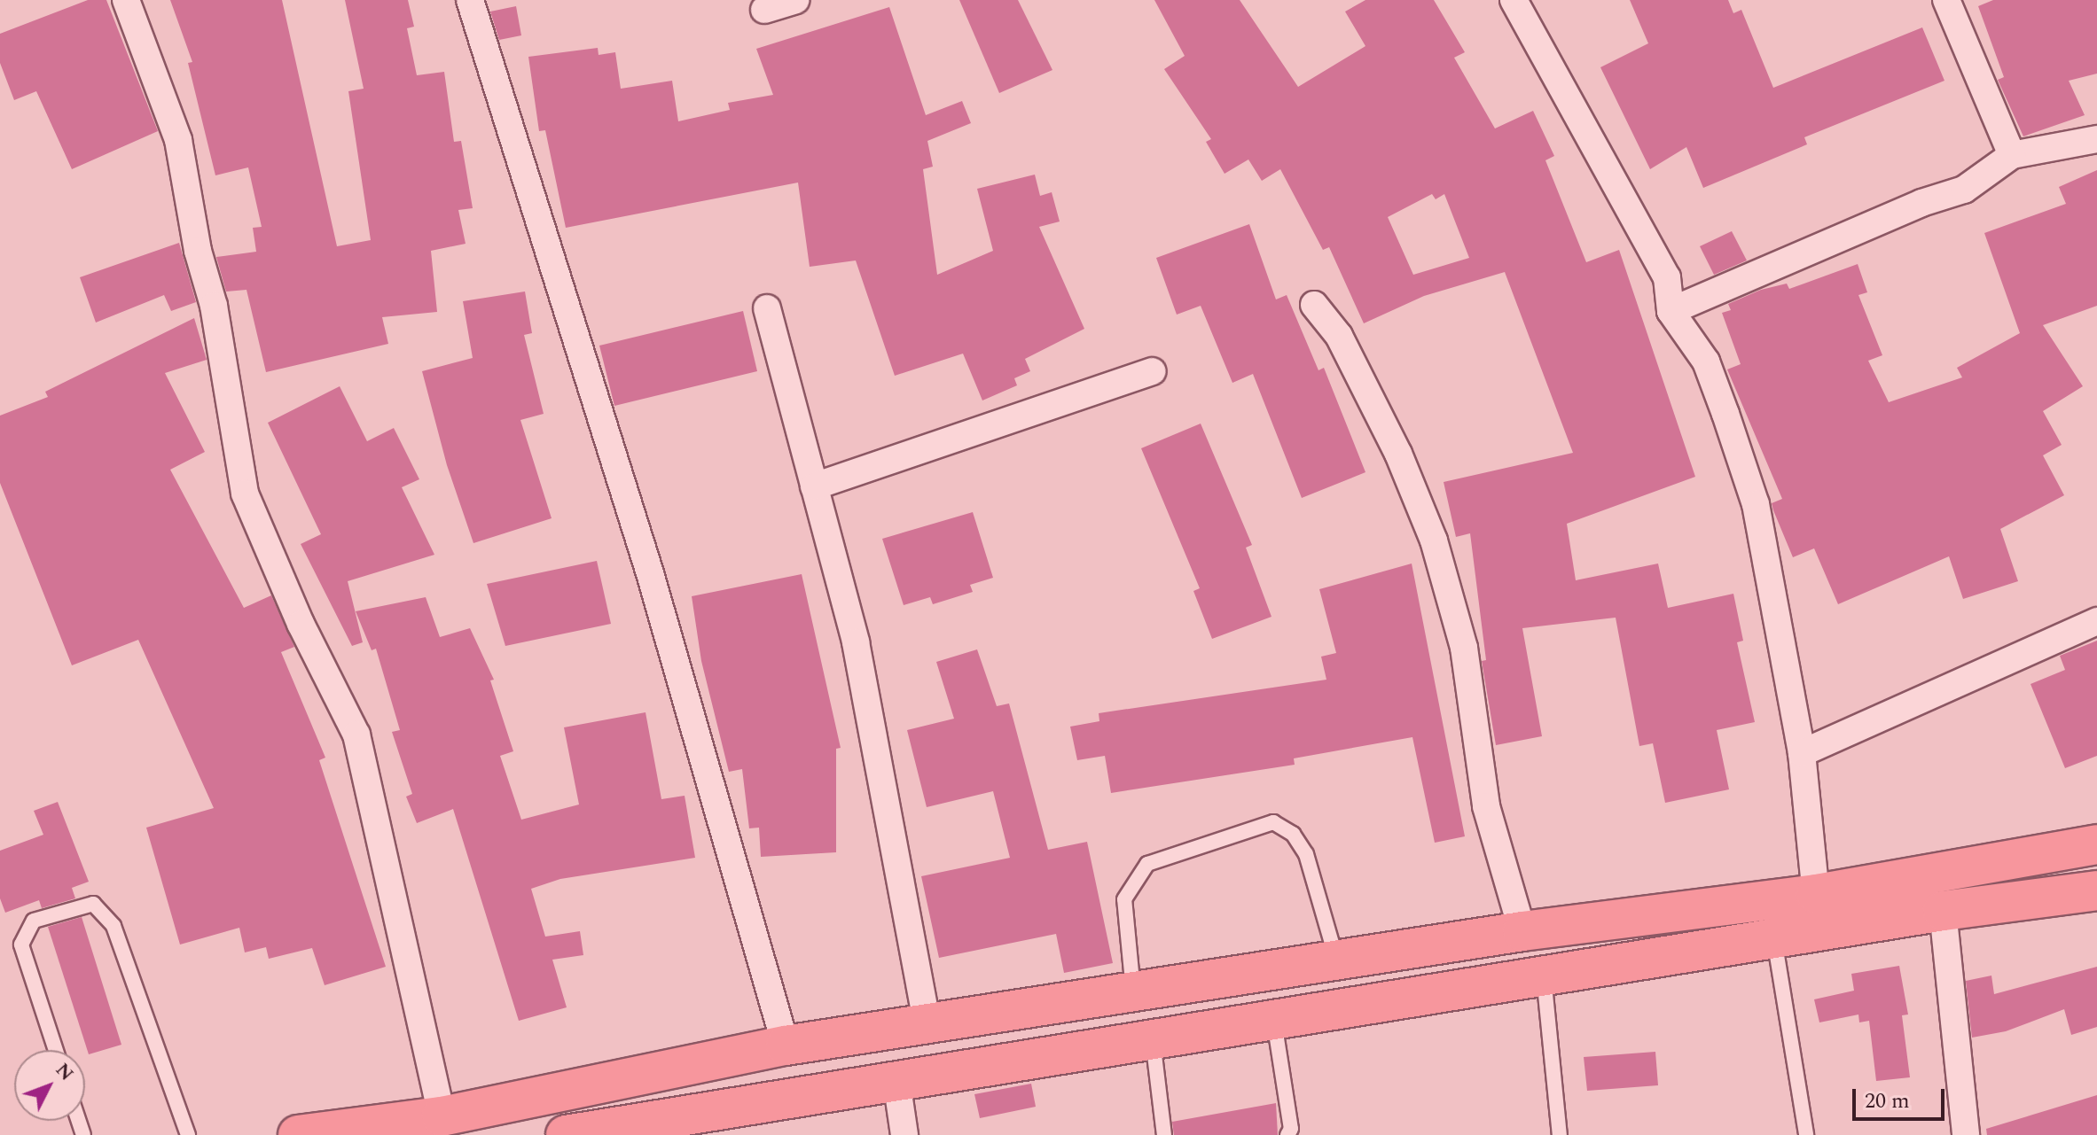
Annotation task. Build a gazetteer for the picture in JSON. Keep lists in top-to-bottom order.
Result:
{
  "scale_bar": "20 m",
  "north": "top right"
}
